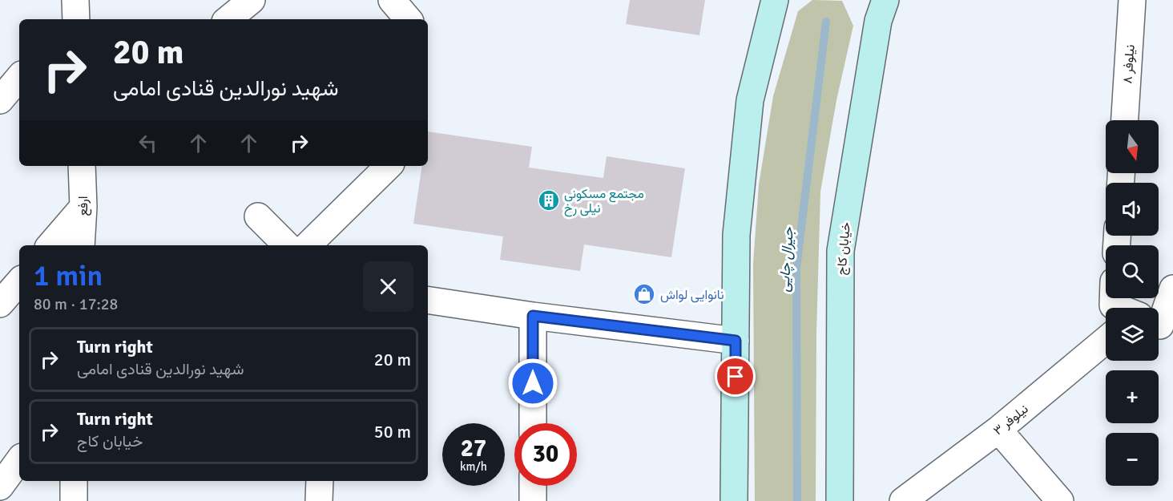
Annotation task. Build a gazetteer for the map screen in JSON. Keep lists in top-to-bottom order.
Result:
{
  "streets": {
    "main road": ["خیابان کاج"],
    "street": ["نیلوفر ۸", "ارفع", "نیلوفر ۳"]
  },
  "water": ["جیرال چایی"],
  "places": {
    "building": ["مجتمع مسکونی نیلی رخ"],
    "shop": ["نانوایی لواش"]
  },
  "north": "bottom",
  "page": {
    "turn": ["20 m", "شهید نورالدین قنادی امامی"],
    "map_buttons": ["+", "−"],
    "heading": ["1 min", "80 m · 17:28"],
    "list": [
      {
        "name": "Turn right",
        "note": "شهید نورالدین قنادی امامی",
        "value": "20 m"
      },
      {
        "name": "Turn right",
        "note": "خیابان کاج",
        "value": "50 m"
      }
    ],
    "speed": "27 km/h",
    "limit": "30"
  }
}
